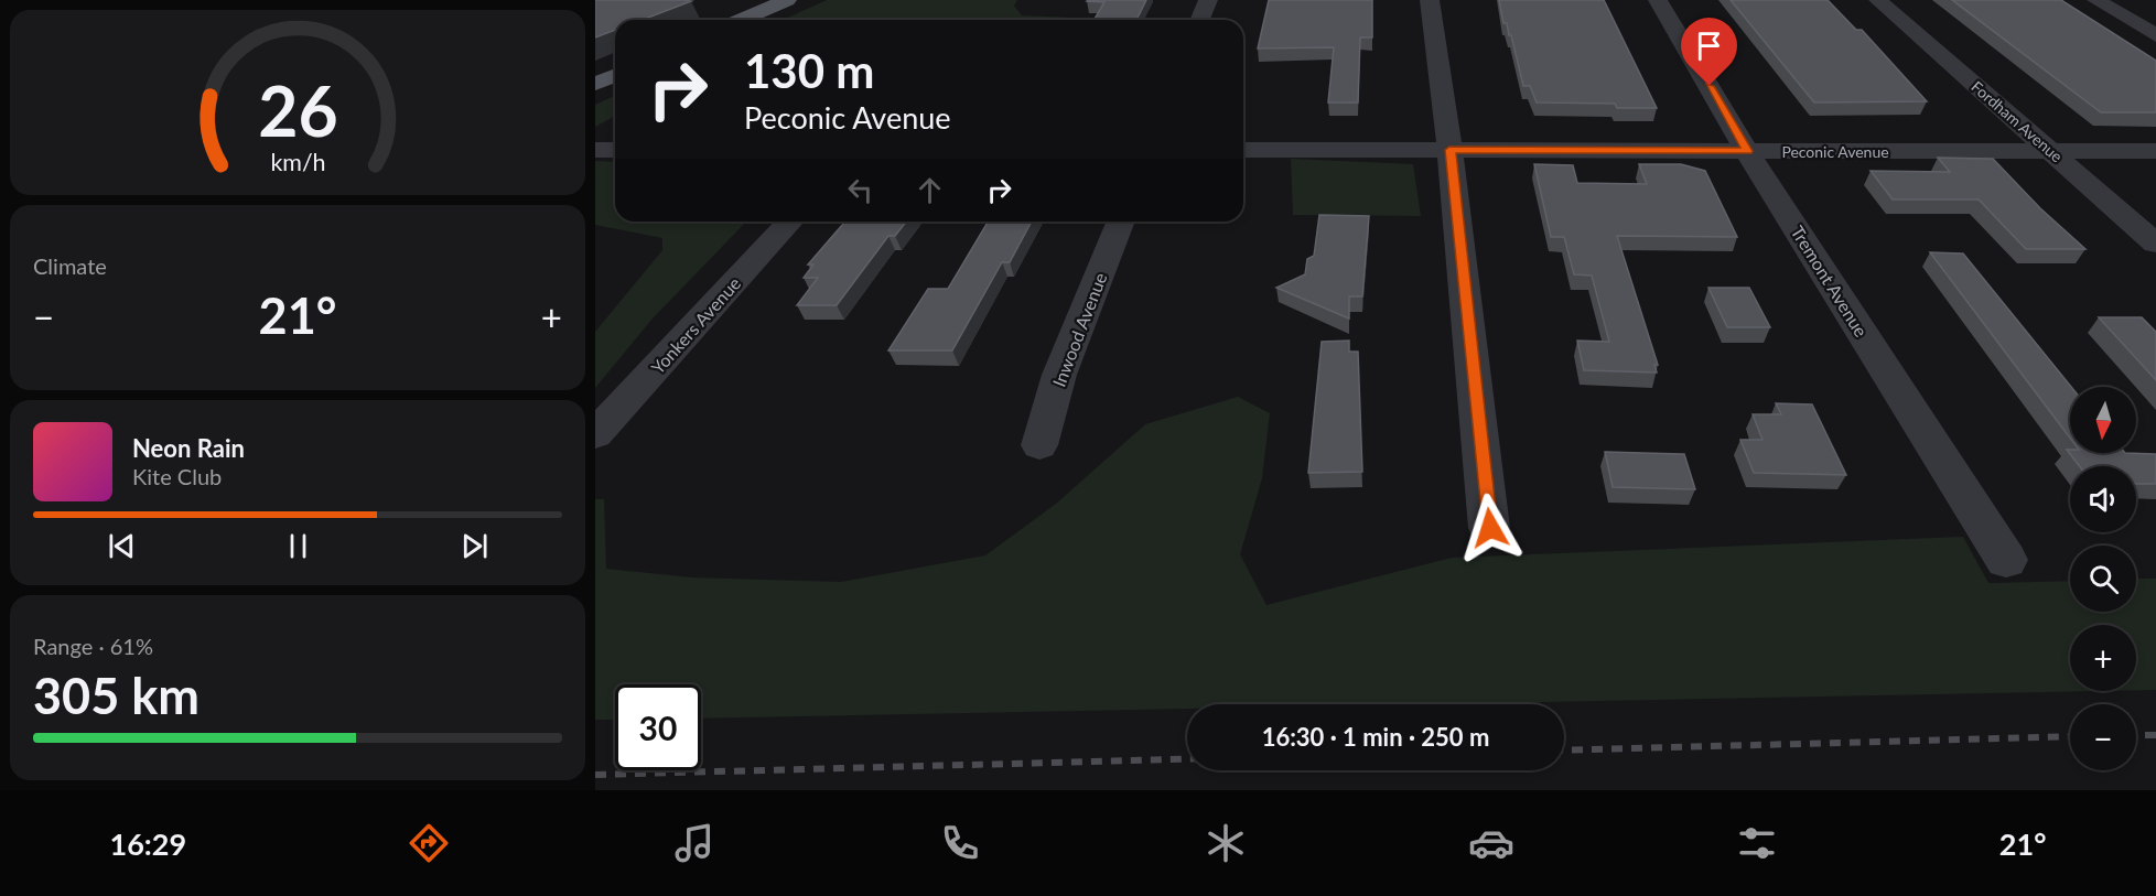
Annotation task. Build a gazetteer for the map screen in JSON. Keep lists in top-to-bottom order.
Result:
{
  "streets": {
    "street": [
      "Fordham Avenue",
      "Peconic Avenue",
      "Tremont Avenue",
      "Yonkers Avenue",
      "Inwood Avenue"
    ]
  },
  "crossings": [
    ["Fordham Avenue", "Peconic Avenue"],
    ["Peconic Avenue", "Tremont Avenue"]
  ],
  "north": "bottom",
  "page": {
    "turn": ["130 m", "Peconic Avenue"],
    "tile": [
      "Climate",
      ["Range · 61%", "305 km"]
    ],
    "heat": ["−", "21°", "+"],
    "map_buttons": ["+", "−"],
    "song": ["Neon Rain", "Kite Club"],
    "limit": "30",
    "trip": "16:30 · 1 min · 250 m",
    "tabs": ["16:29", "21°"],
    "gauge": ["26", "km/h"]
  }
}
